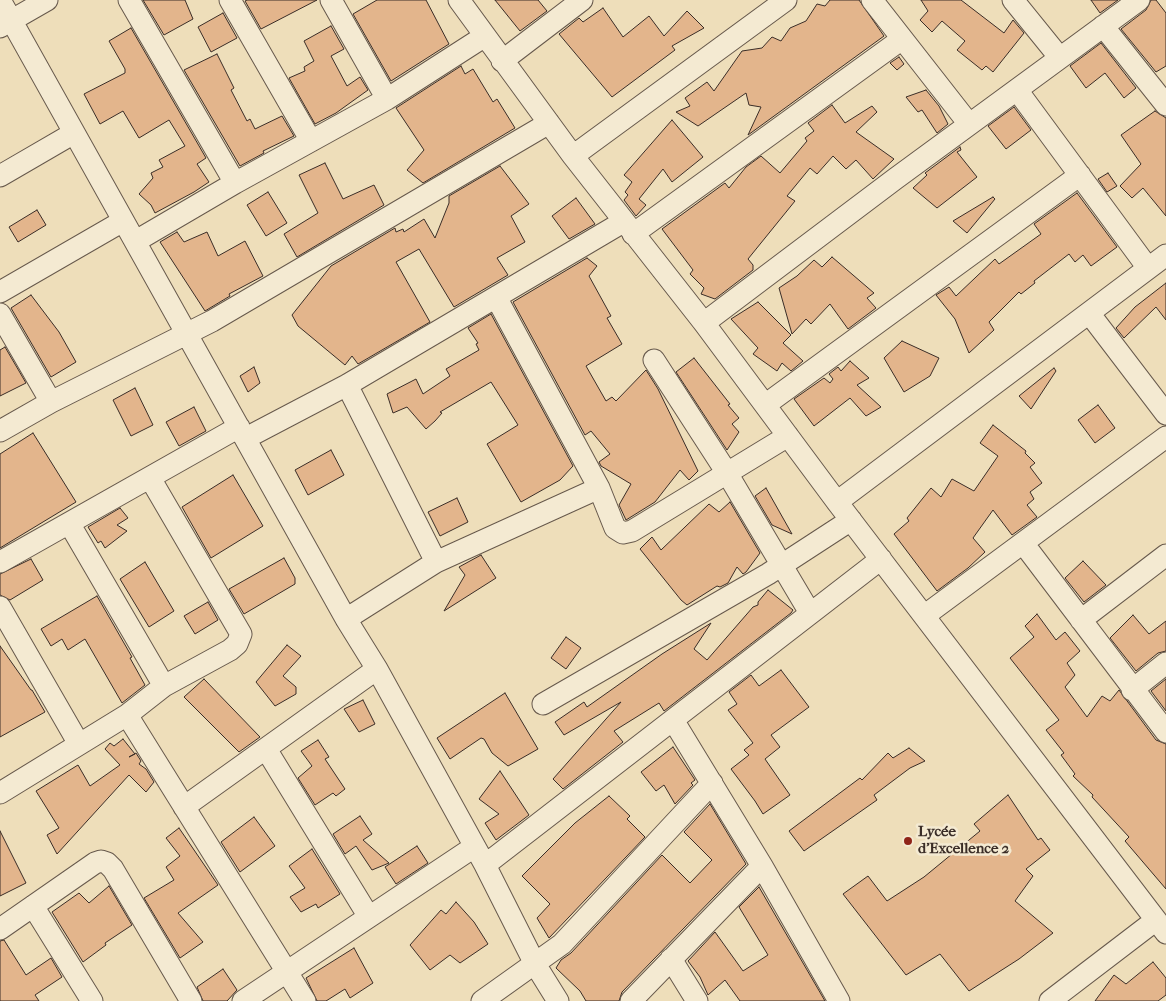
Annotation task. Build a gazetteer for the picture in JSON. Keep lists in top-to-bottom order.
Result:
{
  "places": ["Lycée d'Excellence 2"]
}
